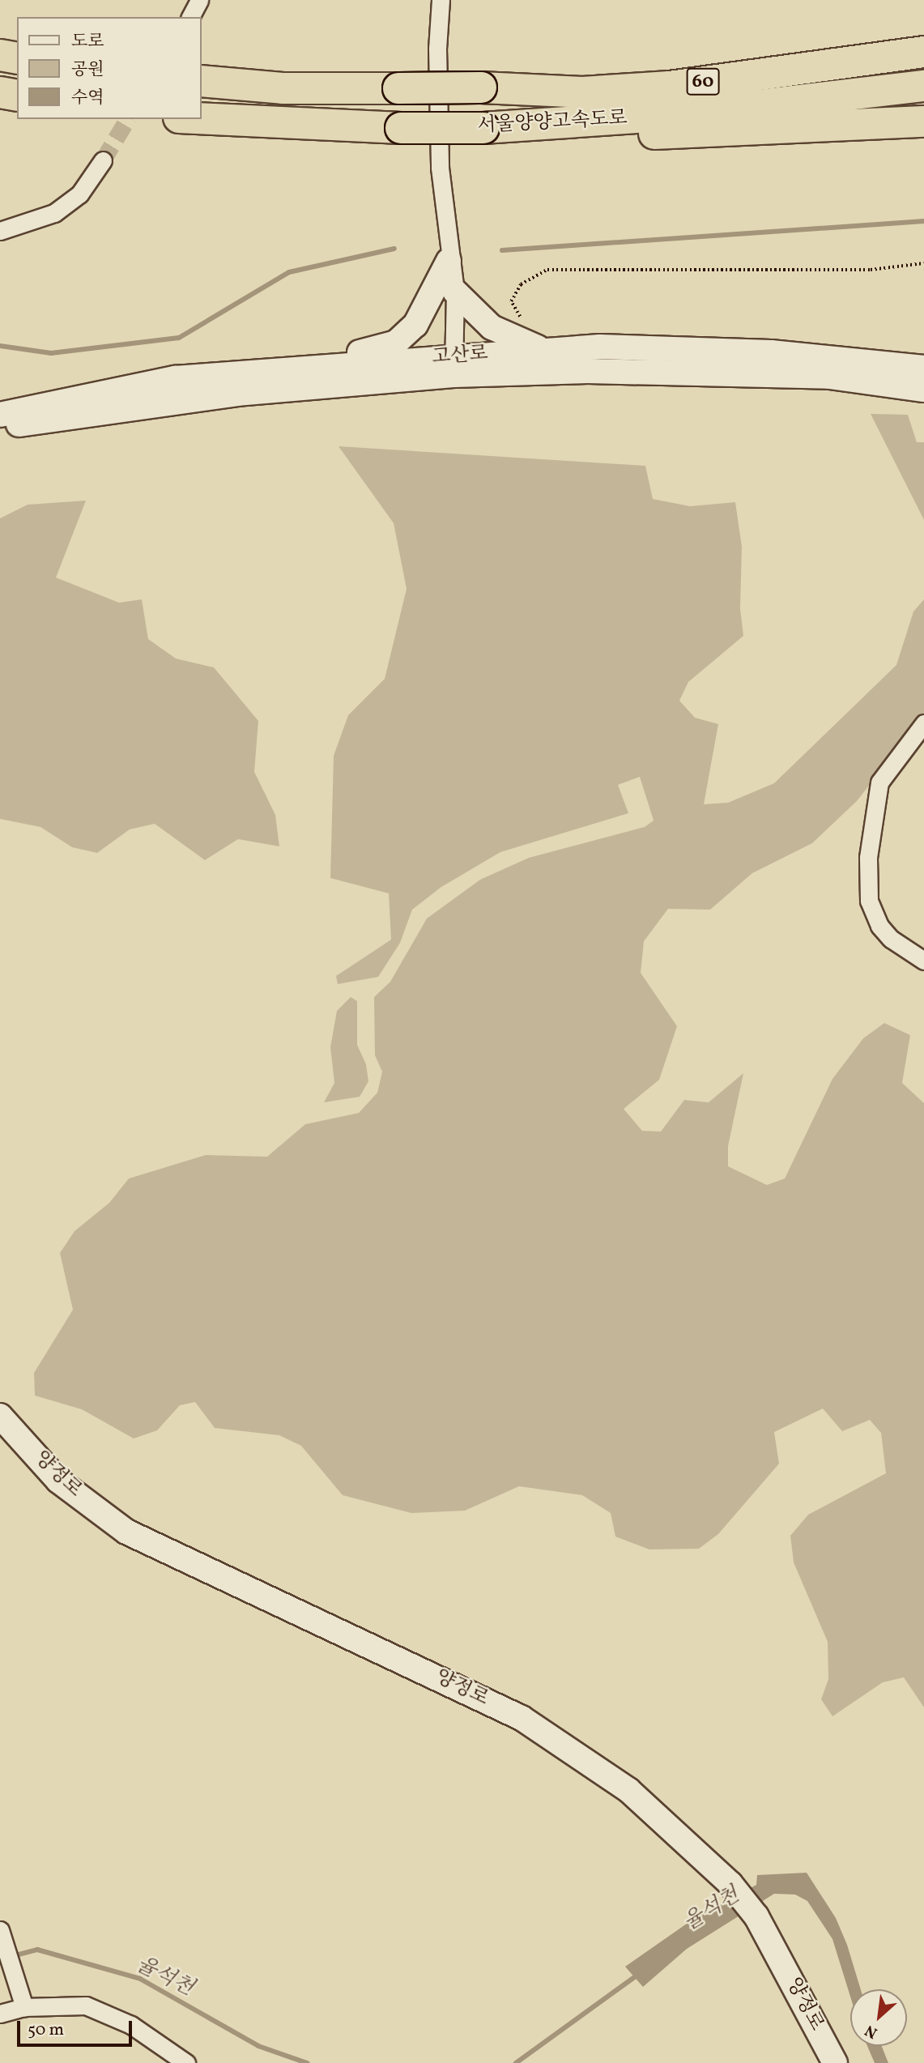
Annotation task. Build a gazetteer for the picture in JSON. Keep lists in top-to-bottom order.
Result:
{
  "streets": {
    "highway": ["60", "서울양양고속도로"],
    "street": ["고산로", "양정로"]
  },
  "water": ["율석천"],
  "legend": ["도로", "공원", "수역"],
  "scale_bar": "50 m",
  "north": "bottom left"
}
